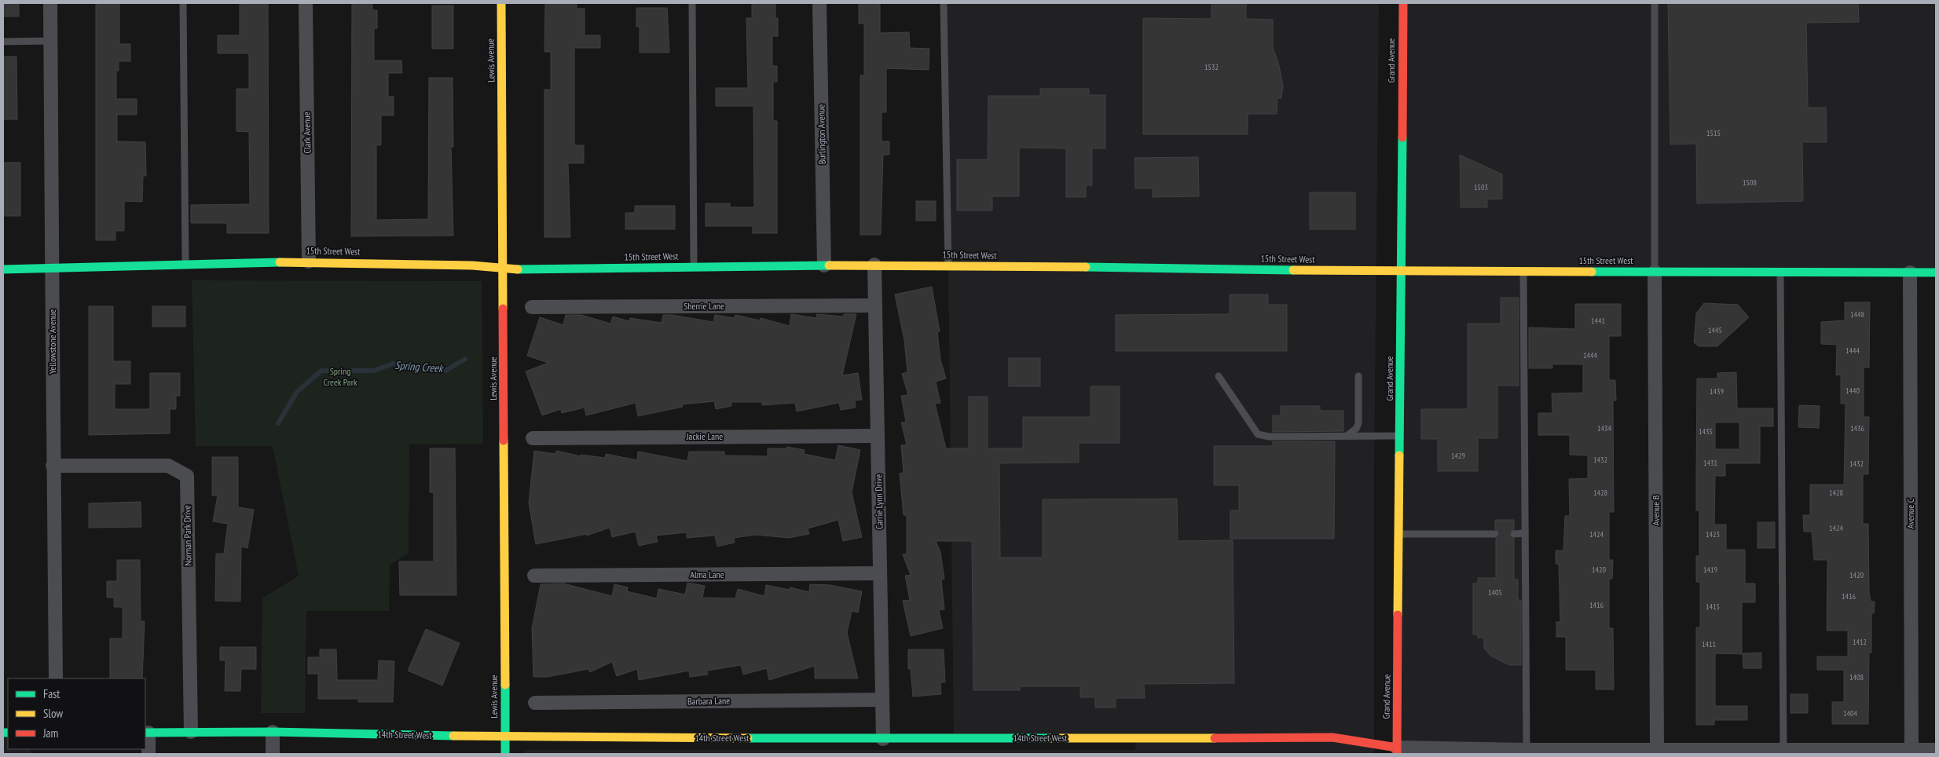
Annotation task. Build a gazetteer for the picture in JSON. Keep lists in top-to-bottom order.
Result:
{
  "streets": {
    "street": [
      "Lewis Avenue",
      "Grand Avenue",
      "Clark Avenue",
      "Burlington Avenue",
      "15th Street West",
      "Sherrie Lane",
      "Yellowstone Avenue",
      "Jackie Lane",
      "Carrie Lynn Drive",
      "Avenue B",
      "Avenue C",
      "Norman Park Drive",
      "Alma Lane",
      "Barbara Lane",
      "14th Street West"
    ]
  },
  "crossings": [
    ["Lewis Avenue", "15th Street West"],
    ["Lewis Avenue", "14th Street West"],
    ["Grand Avenue", "15th Street West"],
    ["Grand Avenue", "14th Street West"],
    ["Clark Avenue", "15th Street West"],
    ["Burlington Avenue", "15th Street West"],
    ["15th Street West", "Yellowstone Avenue"],
    ["15th Street West", "Carrie Lynn Drive"],
    ["15th Street West", "Avenue B"],
    ["15th Street West", "Avenue C"],
    ["Sherrie Lane", "Carrie Lynn Drive"],
    ["Yellowstone Avenue", "Norman Park Drive"],
    ["Jackie Lane", "Carrie Lynn Drive"],
    ["Carrie Lynn Drive", "Alma Lane"],
    ["Carrie Lynn Drive", "Barbara Lane"],
    ["Carrie Lynn Drive", "14th Street West"],
    ["Avenue B", "14th Street West"],
    ["Avenue C", "14th Street West"],
    ["Norman Park Drive", "14th Street West"]
  ],
  "water": ["Spring Creek"],
  "parks": ["Spring Creek Park"],
  "house_numbers": [
    "1532",
    "1515",
    "1508",
    "1503",
    "1448",
    "1441",
    "1445",
    "1444",
    "1444",
    "1440",
    "1439",
    "1434",
    "1436",
    "1435",
    "1429",
    "1432",
    "1431",
    "1432",
    "1428",
    "1428",
    "1424",
    "1424",
    "1423",
    "1420",
    "1419",
    "1420",
    "1405",
    "1416",
    "1416",
    "1415",
    "1412",
    "1411",
    "1408",
    "1404"
  ],
  "legend": ["Fast", "Slow", "Jam"]
}
